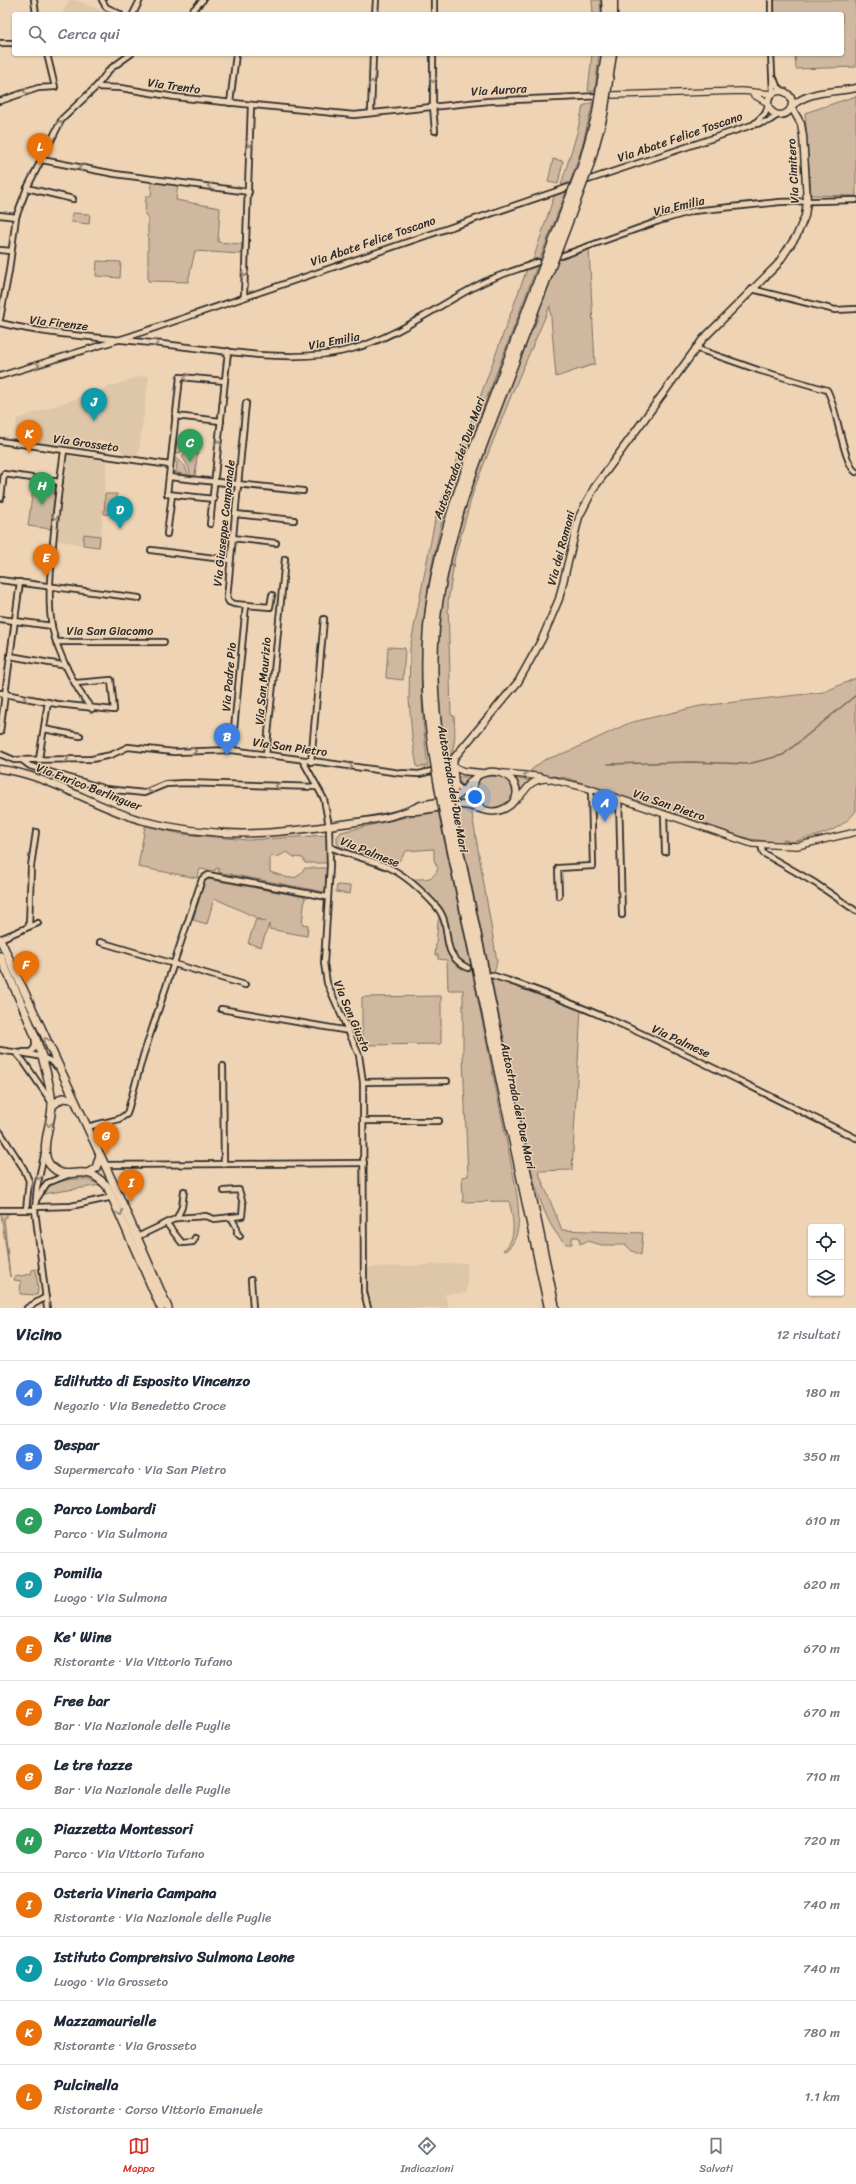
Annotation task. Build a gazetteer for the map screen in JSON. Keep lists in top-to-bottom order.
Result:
{
  "streets": {
    "highway": ["Autostrada dei Due Mari"],
    "main road": ["Via Cimitero", "Via dei Romani", "Via Enrico Berlinguer"],
    "street": [
      "Via Trento",
      "Via Aurora",
      "Via Abate Felice Toscano",
      "Via Emilia",
      "Via Firenze",
      "Via Grosseto",
      "Via Giuseppe Campanale",
      "Via San Giacomo",
      "Via Padre Pio",
      "Via San Maurizio",
      "Via San Pietro",
      "Via Palmese",
      "Via San Giusto"
    ]
  },
  "crossings": [
    ["Via Trento", "Via Aurora"],
    ["Via Aurora", "Via Abate Felice Toscano"],
    ["Via Abate Felice Toscano", "Via Emilia"],
    ["Via Abate Felice Toscano", "Via Firenze"],
    ["Via Cimitero", "Via Emilia"],
    ["Via Cimitero", "Via dei Romani"],
    ["Via Emilia", "Via Firenze"],
    ["Via Giuseppe Campanale", "Via Padre Pio"],
    ["Via Giuseppe Campanale", "Via San Maurizio"],
    ["Via dei Romani", "Via San Pietro"],
    ["Via Padre Pio", "Via San Pietro"],
    ["Via San Maurizio", "Via San Pietro"],
    ["Via San Pietro", "Via Enrico Berlinguer"],
    ["Via San Pietro", "Via San Giusto"],
    ["Via Enrico Berlinguer", "Via San Giusto"],
    ["Via Palmese", "Via San Giusto"]
  ],
  "page": {
    "search": "Cerca qui",
    "pins": [
      "L",
      "J",
      "K",
      "C",
      "H",
      "D",
      "E",
      "B",
      "A",
      "F",
      "G",
      "I"
    ],
    "heading": ["Vicino", "12 risultati"],
    "list": [
      {
        "mark": "A",
        "name": "Ediltutto di Esposito Vincenzo",
        "note": "Negozio · Via Benedetto Croce",
        "value": "180 m"
      },
      {
        "mark": "B",
        "name": "Despar",
        "note": "Supermercato · Via San Pietro",
        "value": "350 m"
      },
      {
        "mark": "C",
        "name": "Parco Lombardi",
        "note": "Parco · Via Sulmona",
        "value": "610 m"
      },
      {
        "mark": "D",
        "name": "Pomilia",
        "note": "Luogo · Via Sulmona",
        "value": "620 m"
      },
      {
        "mark": "E",
        "name": "Ke' Wine",
        "note": "Ristorante · Via Vittorio Tufano",
        "value": "670 m"
      },
      {
        "mark": "F",
        "name": "Free bar",
        "note": "Bar · Via Nazionale delle Puglie",
        "value": "670 m"
      },
      {
        "mark": "G",
        "name": "Le tre tazze",
        "note": "Bar · Via Nazionale delle Puglie",
        "value": "710 m"
      },
      {
        "mark": "H",
        "name": "Piazzetta Montessori",
        "note": "Parco · Via Vittorio Tufano",
        "value": "720 m"
      },
      {
        "mark": "I",
        "name": "Osteria Vineria Campana",
        "note": "Ristorante · Via Nazionale delle Puglie",
        "value": "740 m"
      },
      {
        "mark": "J",
        "name": "Istituto Comprensivo Sulmona Leone",
        "note": "Luogo · Via Grosseto",
        "value": "740 m"
      },
      {
        "mark": "K",
        "name": "Mazzamaurielle",
        "note": "Ristorante · Via Grosseto",
        "value": "780 m"
      },
      {
        "mark": "L",
        "name": "Pulcinella",
        "note": "Ristorante · Corso Vittorio Emanuele",
        "value": "1.1 km"
      }
    ],
    "nav": ["Mappa", "Indicazioni", "Salvati"]
  }
}
